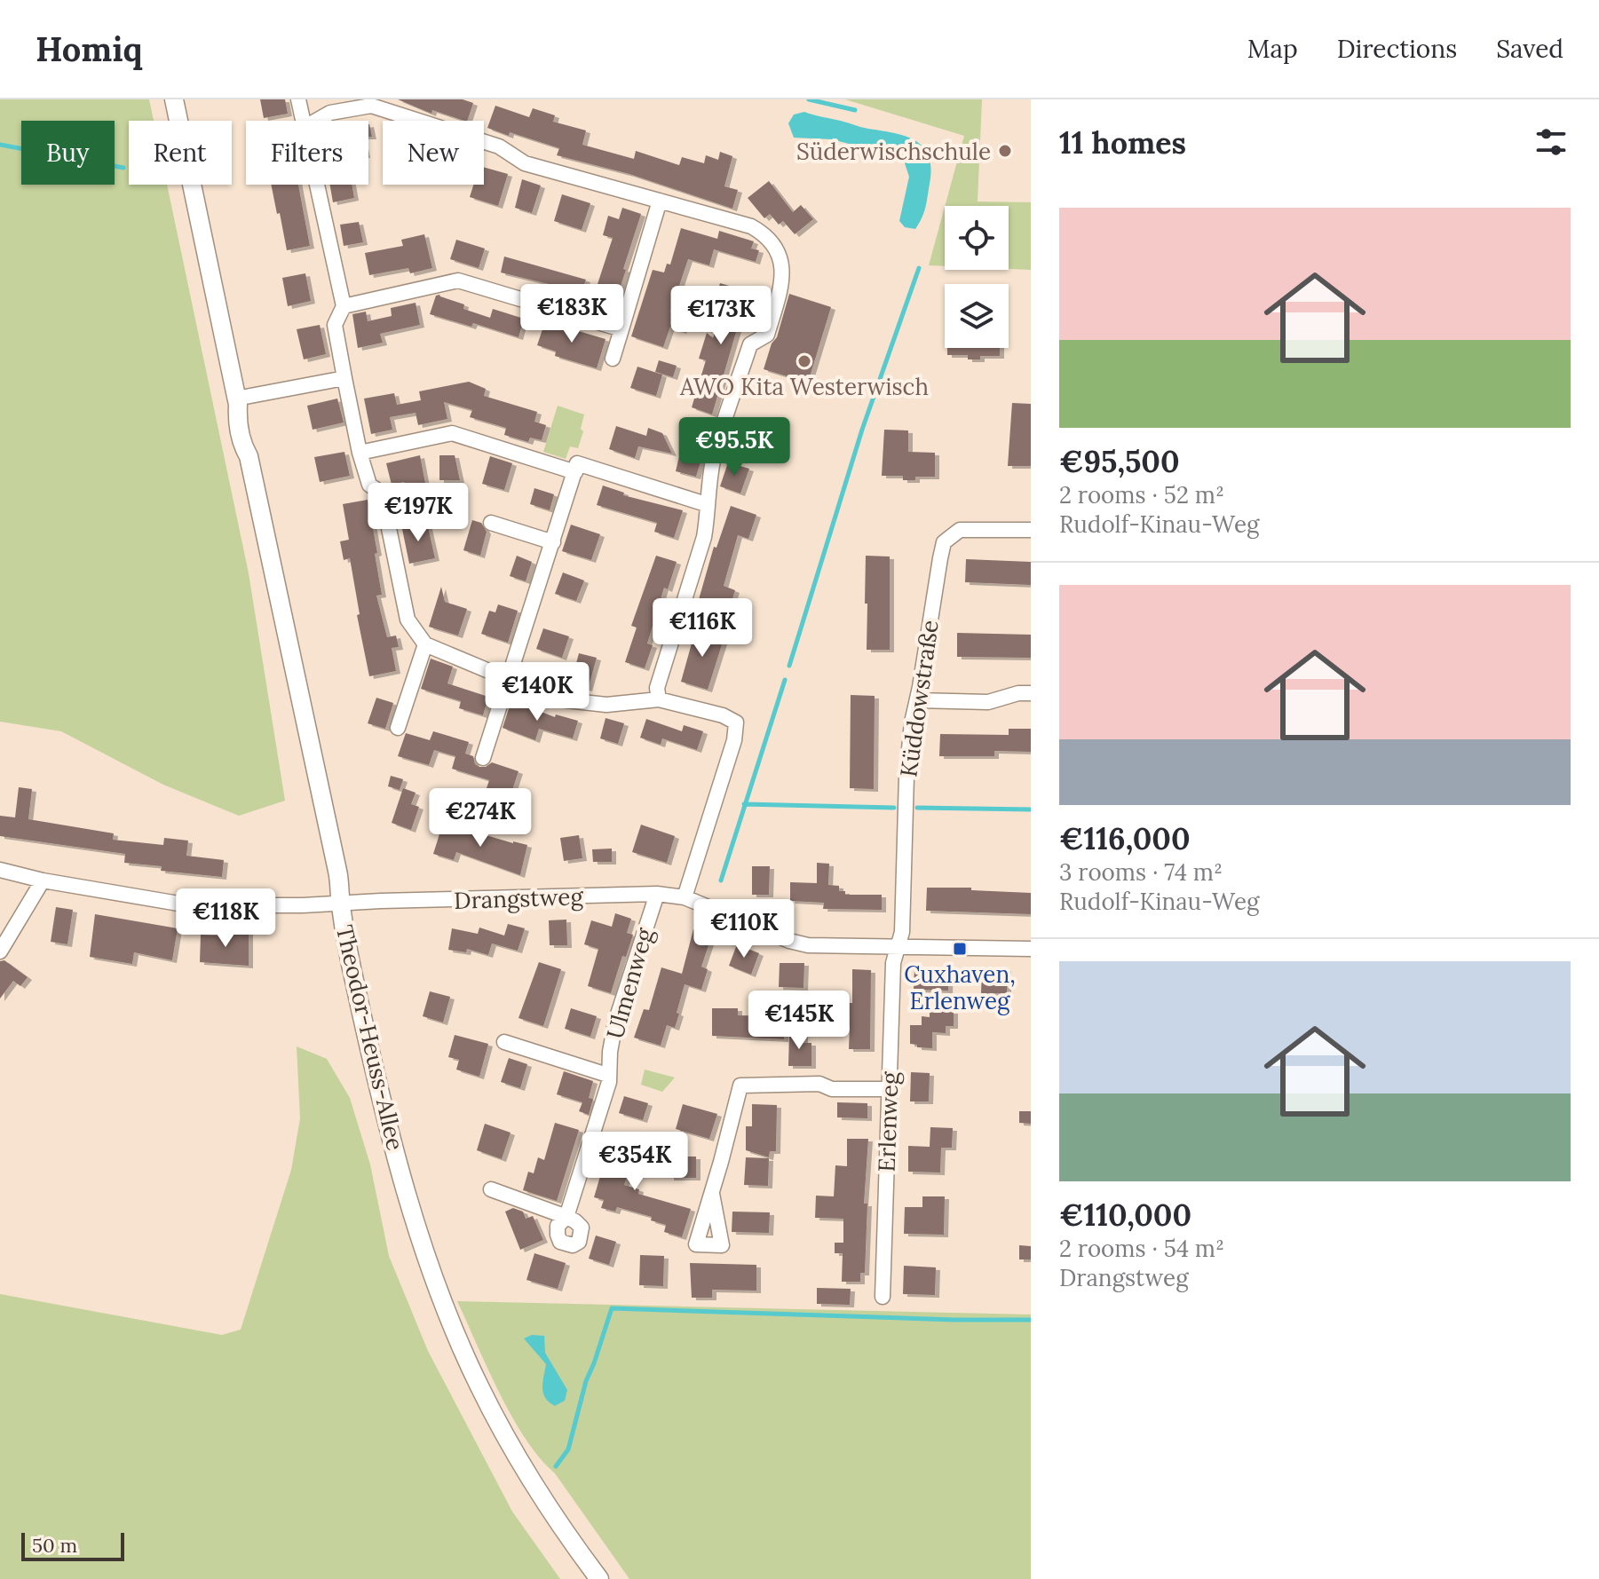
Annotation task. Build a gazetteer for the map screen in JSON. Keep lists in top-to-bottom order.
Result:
{
  "streets": {
    "street": [
      "Küddowstraße",
      "Drangstweg",
      "Ulmenweg",
      "Theodor-Heuss-Allee",
      "Erlenweg"
    ]
  },
  "crossings": [
    ["Küddowstraße", "Drangstweg"],
    ["Küddowstraße", "Erlenweg"],
    ["Drangstweg", "Ulmenweg"],
    ["Drangstweg", "Theodor-Heuss-Allee"],
    ["Drangstweg", "Erlenweg"]
  ],
  "places": {
    "other": ["Süderwischschule", "AWO Kita Westerwisch"],
    "transit": ["Cuxhaven, Erlenweg"]
  },
  "scale_bar": "50 m",
  "page": {
    "header": "Homiq",
    "nav": ["Map", "Directions", "Saved"],
    "heading": "11 homes",
    "chip": [
      "Buy",
      "Rent",
      "Filters",
      "New"
    ],
    "list": [
      {
        "name": "€95,500",
        "note": "2 rooms · 52 m² · Rudolf-Kinau-Weg"
      },
      {
        "name": "€116,000",
        "note": "3 rooms · 74 m² · Rudolf-Kinau-Weg"
      },
      {
        "name": "€110,000",
        "note": "2 rooms · 54 m² · Drangstweg"
      }
    ],
    "price": [
      "€183K",
      "€173K",
      "€95.5K",
      "€197K",
      "€116K",
      "€140K",
      "€274K",
      "€118K",
      "€110K",
      "€145K",
      "€354K"
    ],
    "scale": "50 m"
  }
}
